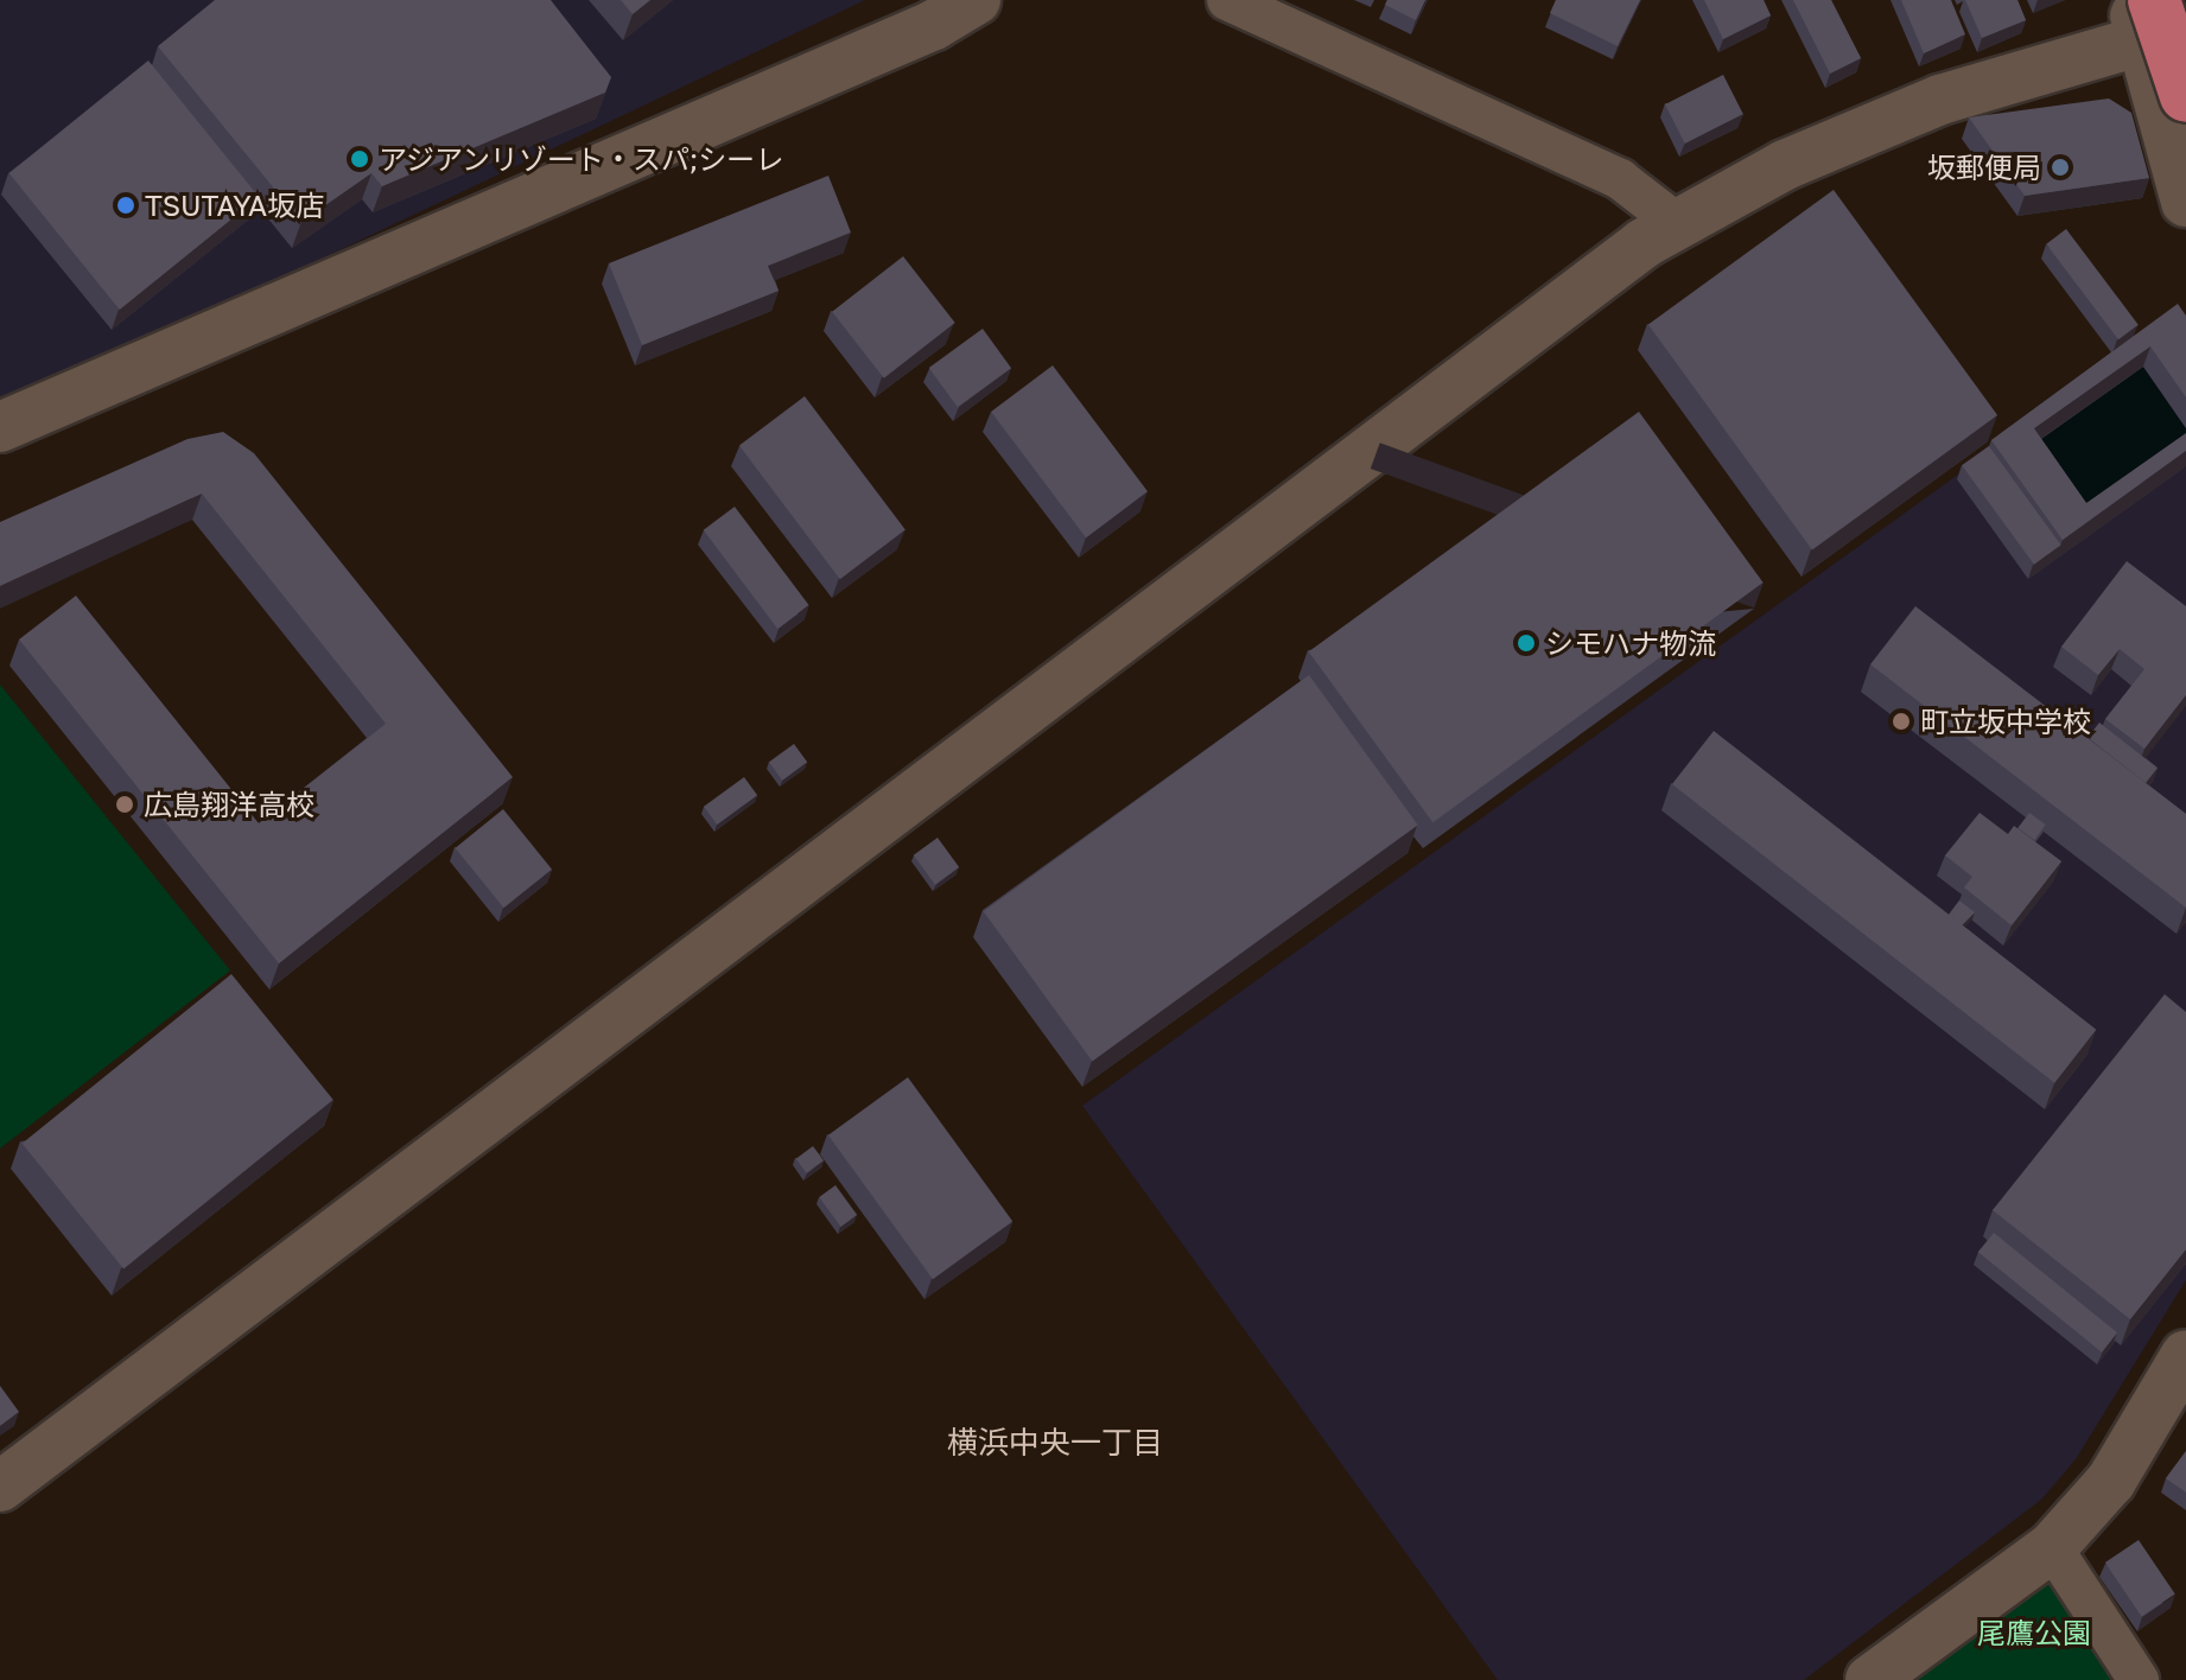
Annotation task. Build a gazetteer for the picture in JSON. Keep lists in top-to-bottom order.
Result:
{
  "districts": ["横浜中央一丁目"],
  "parks": ["尾鷹公園"],
  "places": [
    "アジアンリゾート・スパ;シーレ",
    "坂郵便局",
    "TSUTAYA坂店",
    "シモハナ物流",
    "町立坂中学校",
    "広島翔洋高校"
  ]
}
